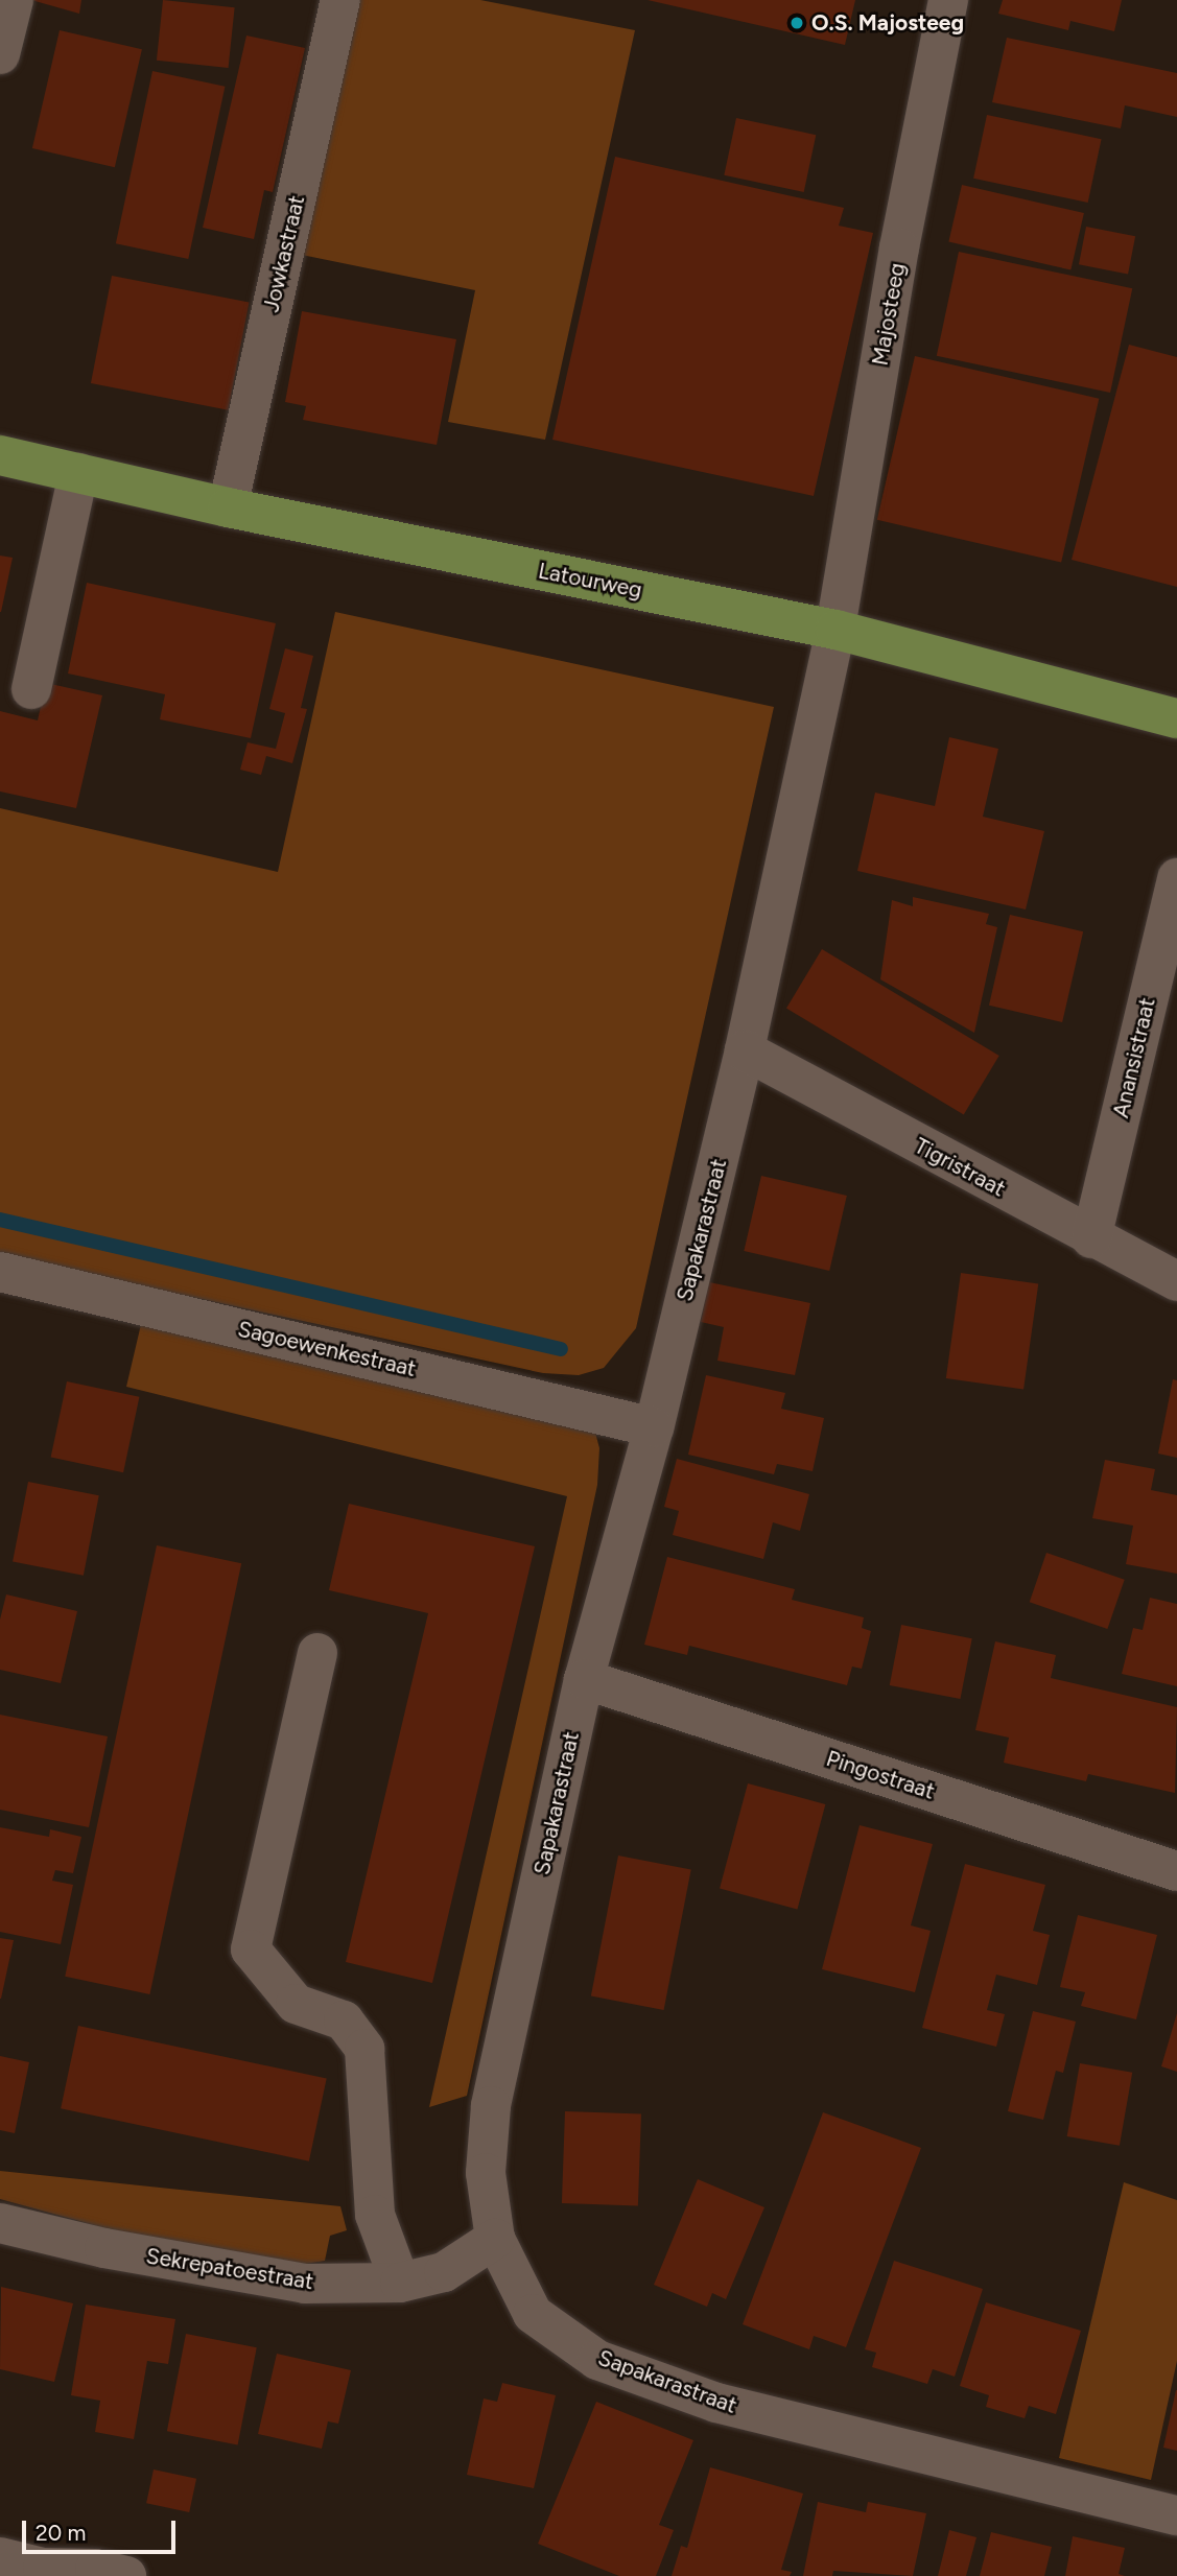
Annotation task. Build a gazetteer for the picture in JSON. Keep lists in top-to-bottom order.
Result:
{
  "streets": {
    "main road": ["Latourweg"],
    "street": [
      "Jowkastraat",
      "Majosteeg",
      "Anansistraat",
      "Tigristraat",
      "Sapakarastraat",
      "Sagoewenkestraat",
      "Pingostraat",
      "Sekrepatoestraat"
    ]
  },
  "crossings": [
    ["Jowkastraat", "Latourweg"],
    ["Majosteeg", "Latourweg"],
    ["Majosteeg", "Sapakarastraat"],
    ["Latourweg", "Sapakarastraat"],
    ["Anansistraat", "Tigristraat"],
    ["Tigristraat", "Sapakarastraat"],
    ["Sapakarastraat", "Sagoewenkestraat"],
    ["Sapakarastraat", "Pingostraat"],
    ["Sapakarastraat", "Sekrepatoestraat"]
  ],
  "places": ["O.S. Majosteeg"],
  "scale_bar": "20 m"
}
